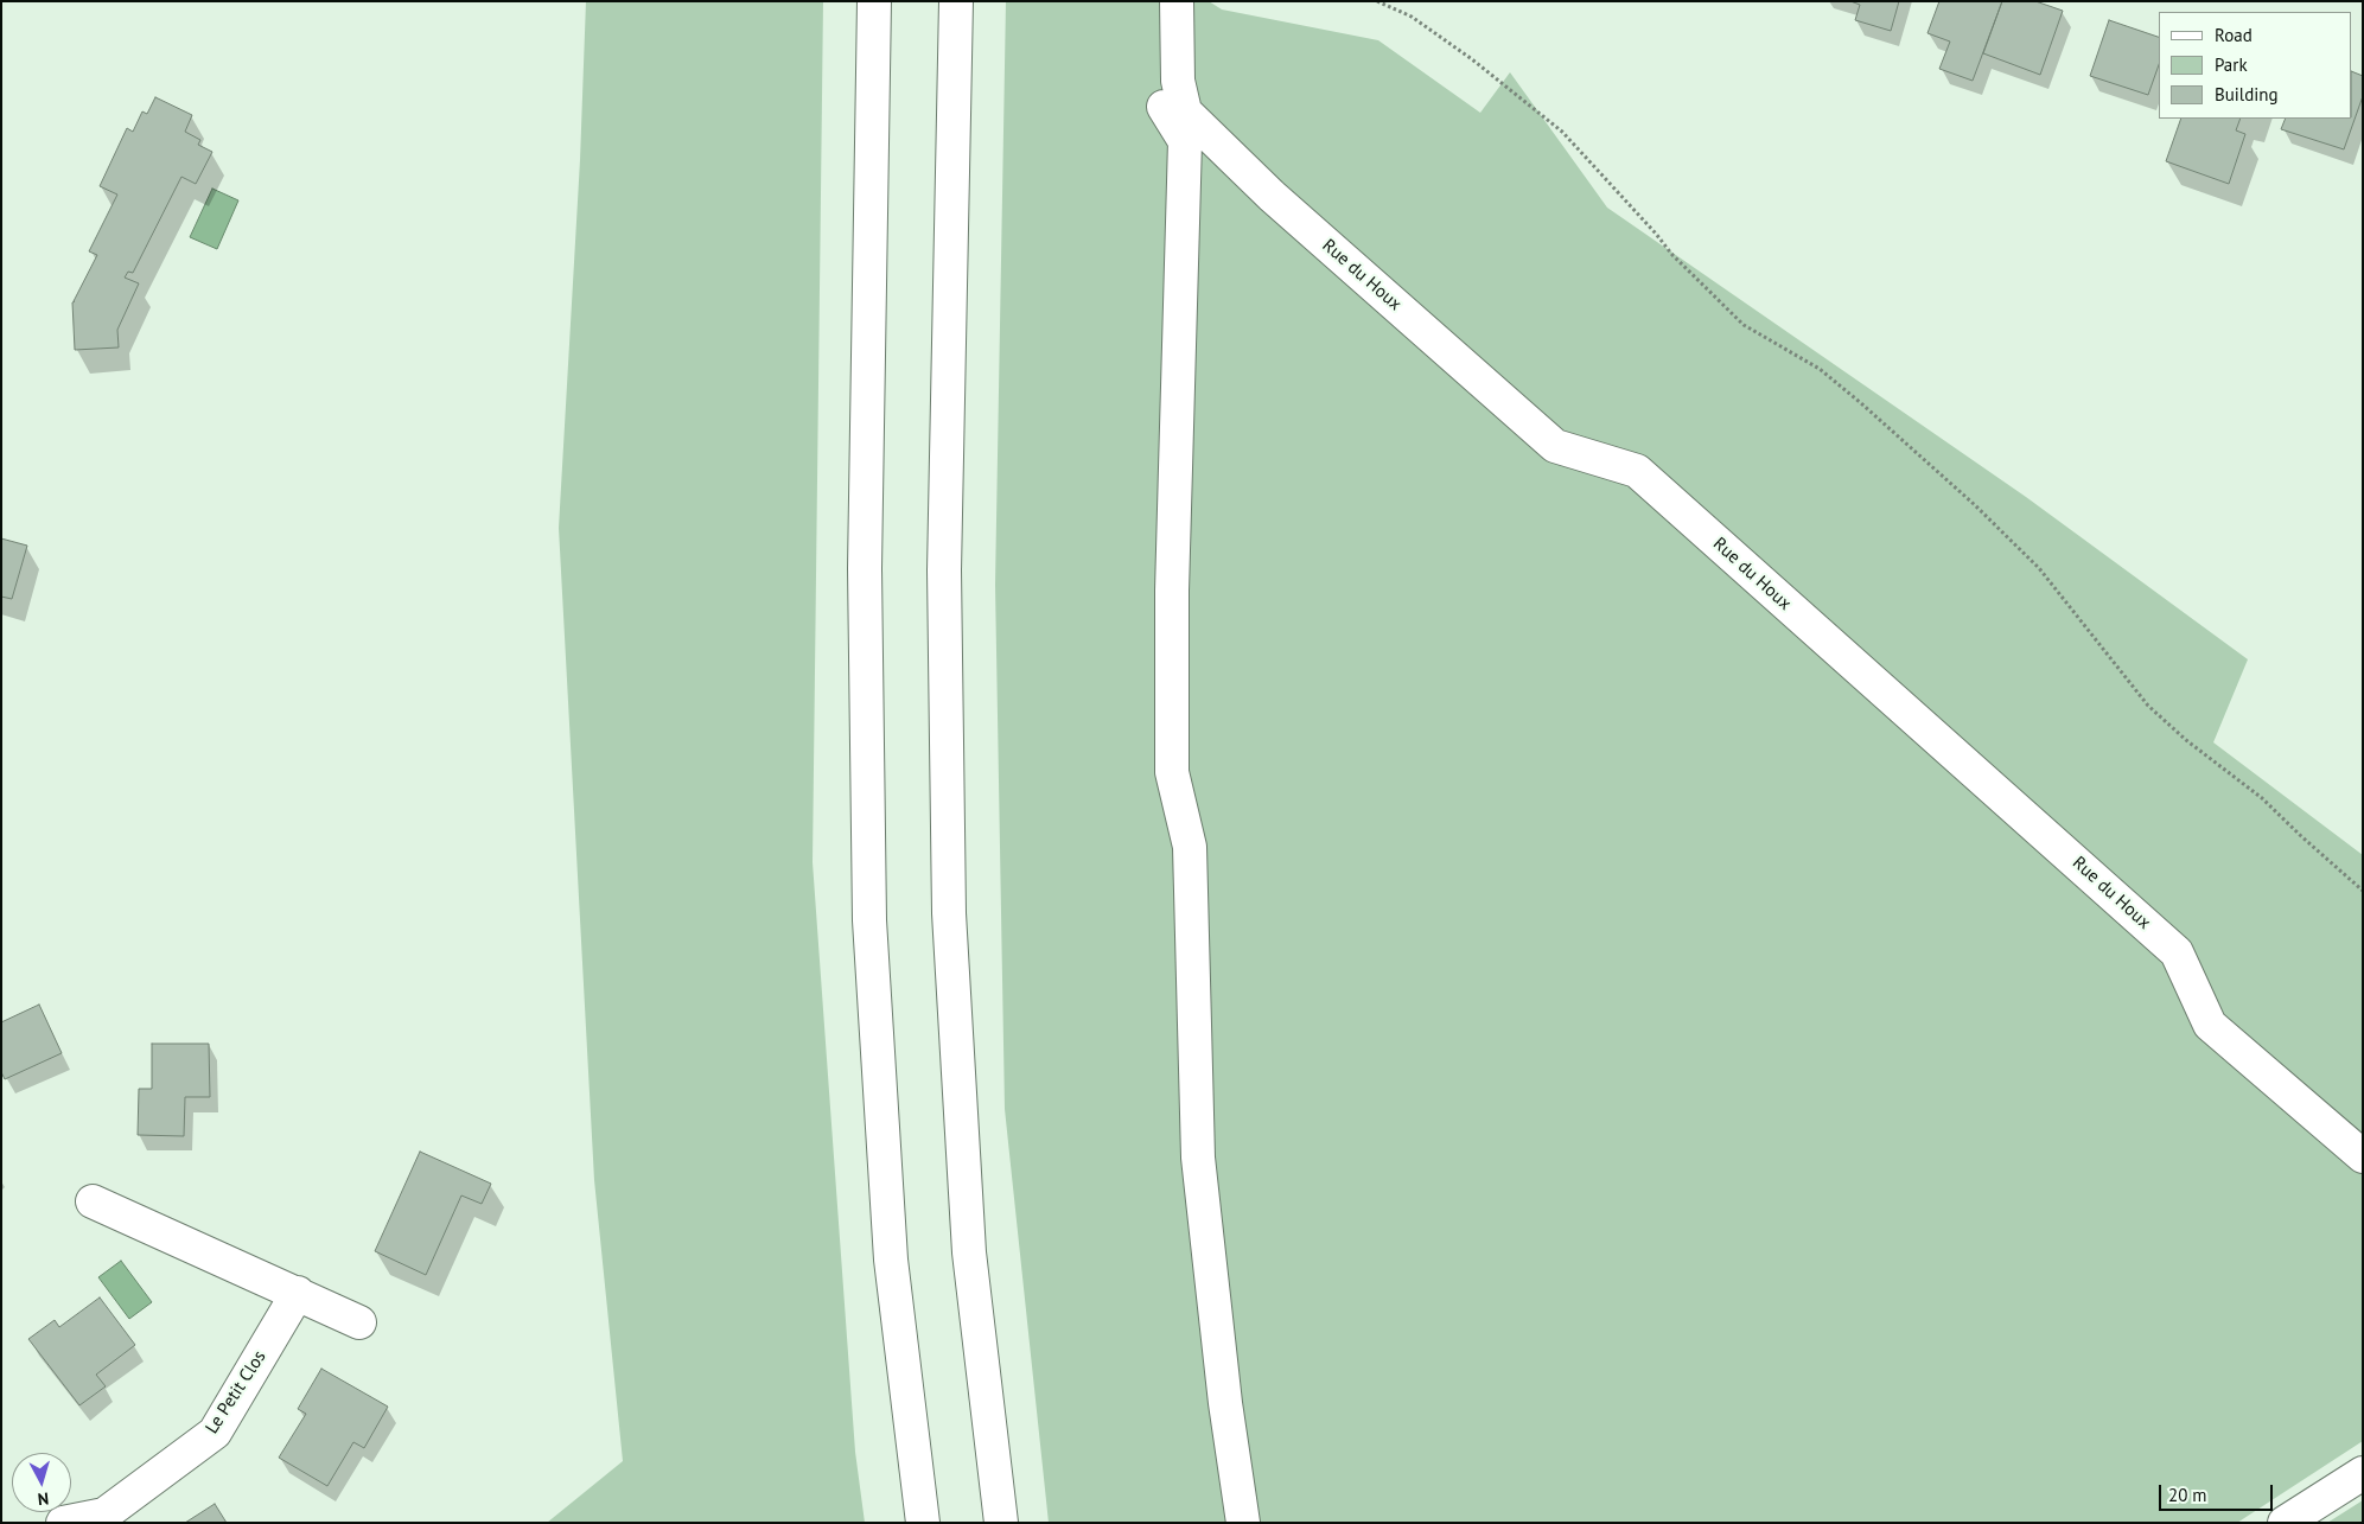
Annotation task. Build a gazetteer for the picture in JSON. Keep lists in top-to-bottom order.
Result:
{
  "streets": {
    "main road": ["Rue du Houx", "Le Petit Clos"]
  },
  "legend": ["Road", "Park", "Building"],
  "scale_bar": "20 m",
  "north": "bottom"
}
